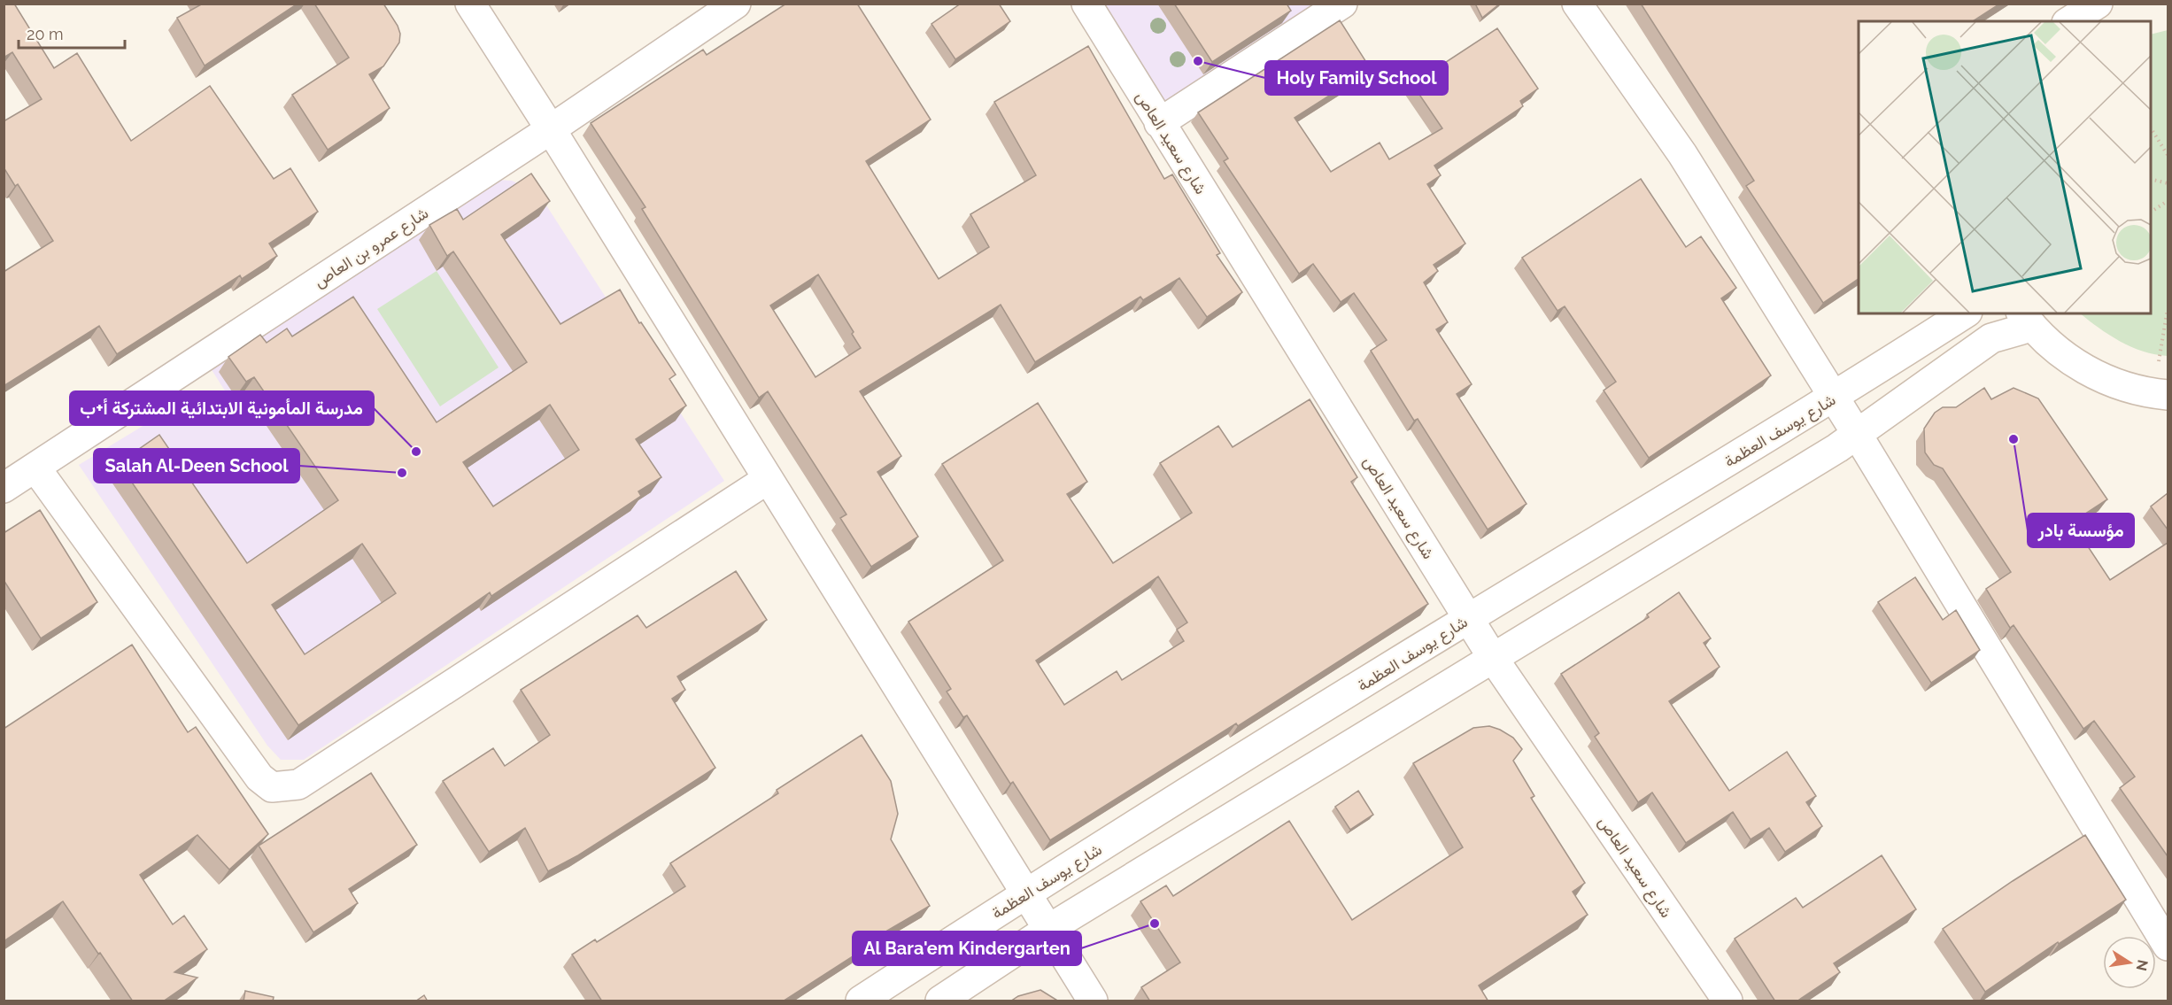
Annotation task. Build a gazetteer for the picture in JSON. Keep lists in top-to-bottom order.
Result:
{
  "streets": {
    "street": ["شارع سعيد العاص", "شارع عمرو بن العاص", "شارع يوسف العظمة"]
  },
  "crossings": [
    ["شارع سعيد العاص", "شارع يوسف العظمة"]
  ],
  "places": [
    "Holy Family School",
    "مؤسسة بادر",
    "مدرسة المأمونية الابتدائية المشتركة أ+ب",
    "Salah Al-Deen School",
    "Al Bara'em Kindergarten"
  ],
  "scale_bar": "20 m",
  "north": "right"
}
